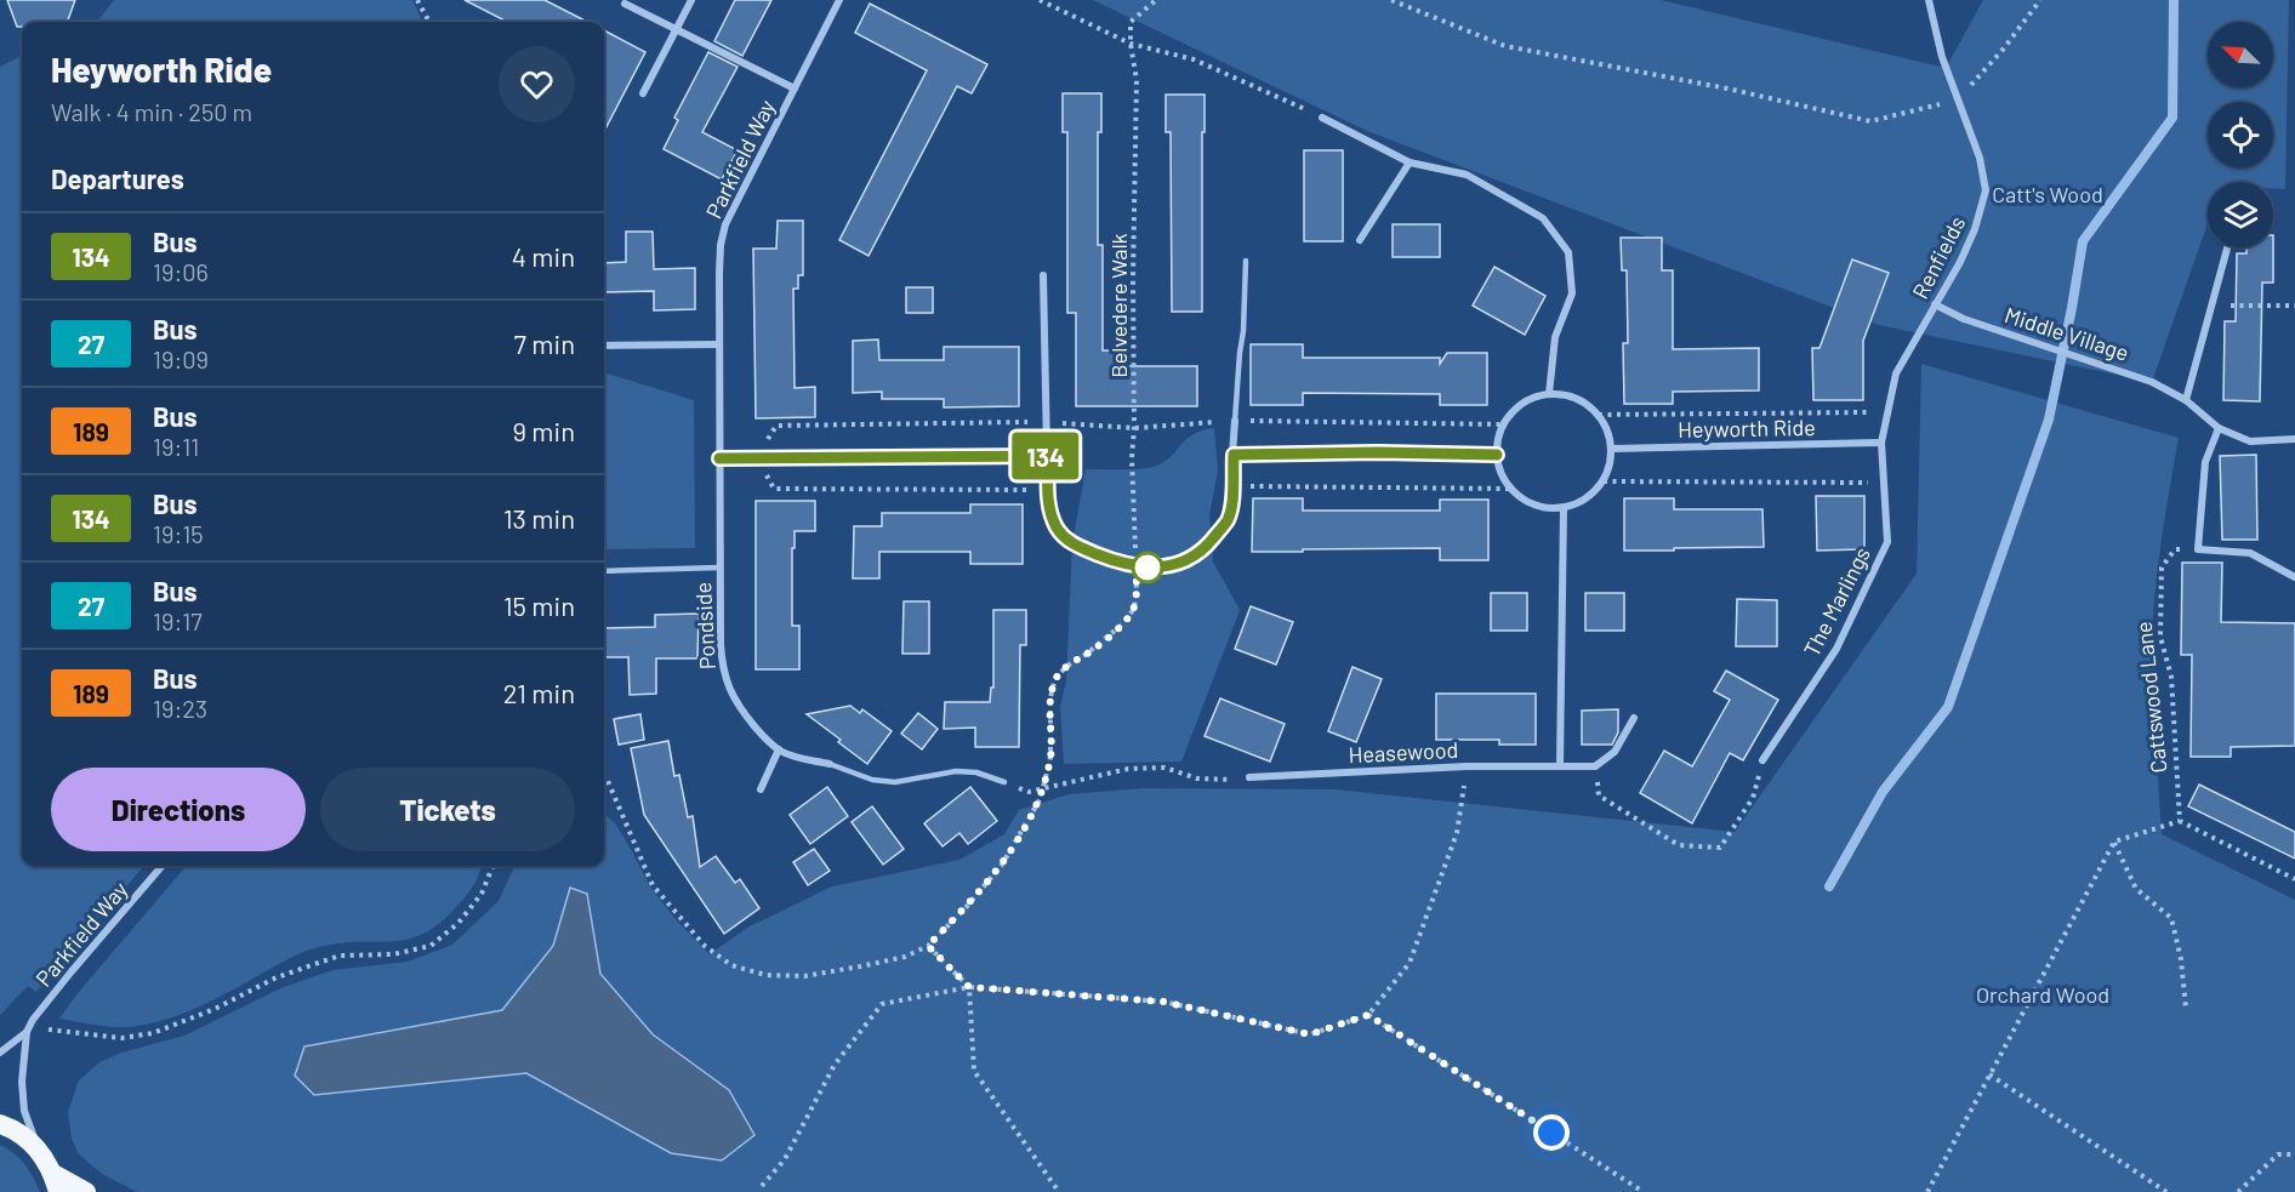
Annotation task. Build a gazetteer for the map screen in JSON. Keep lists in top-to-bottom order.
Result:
{
  "streets": {
    "street": [
      "Parkfield Way",
      "Renfields",
      "Middle Village",
      "Heyworth Ride",
      "The Marlings",
      "Pondside",
      "Heasewood"
    ],
    "path": ["Belvedere Walk", "Cattswood Lane"]
  },
  "crossings": [
    ["Parkfield Way", "Pondside"],
    ["Renfields", "Middle Village"],
    ["Renfields", "Heyworth Ride"],
    ["Renfields", "The Marlings"],
    ["Heyworth Ride", "The Marlings"]
  ],
  "parks": ["Catt's Wood", "Orchard Wood"],
  "lines": ["bus line 134"],
  "north": "top left",
  "page": {
    "on_map": "134",
    "heading": [
      ["Heyworth Ride", "Walk · 4 min · 250 m"],
      "Departures"
    ],
    "list": [
      {
        "mark": "134",
        "name": "Bus",
        "note": "19:06",
        "value": "4 min"
      },
      {
        "mark": "27",
        "name": "Bus",
        "note": "19:09",
        "value": "7 min"
      },
      {
        "mark": "189",
        "name": "Bus",
        "note": "19:11",
        "value": "9 min"
      },
      {
        "mark": "134",
        "name": "Bus",
        "note": "19:15",
        "value": "13 min"
      },
      {
        "mark": "27",
        "name": "Bus",
        "note": "19:17",
        "value": "15 min"
      },
      {
        "mark": "189",
        "name": "Bus",
        "note": "19:23",
        "value": "21 min"
      }
    ],
    "buttons": ["Directions", "Tickets"]
  }
}
